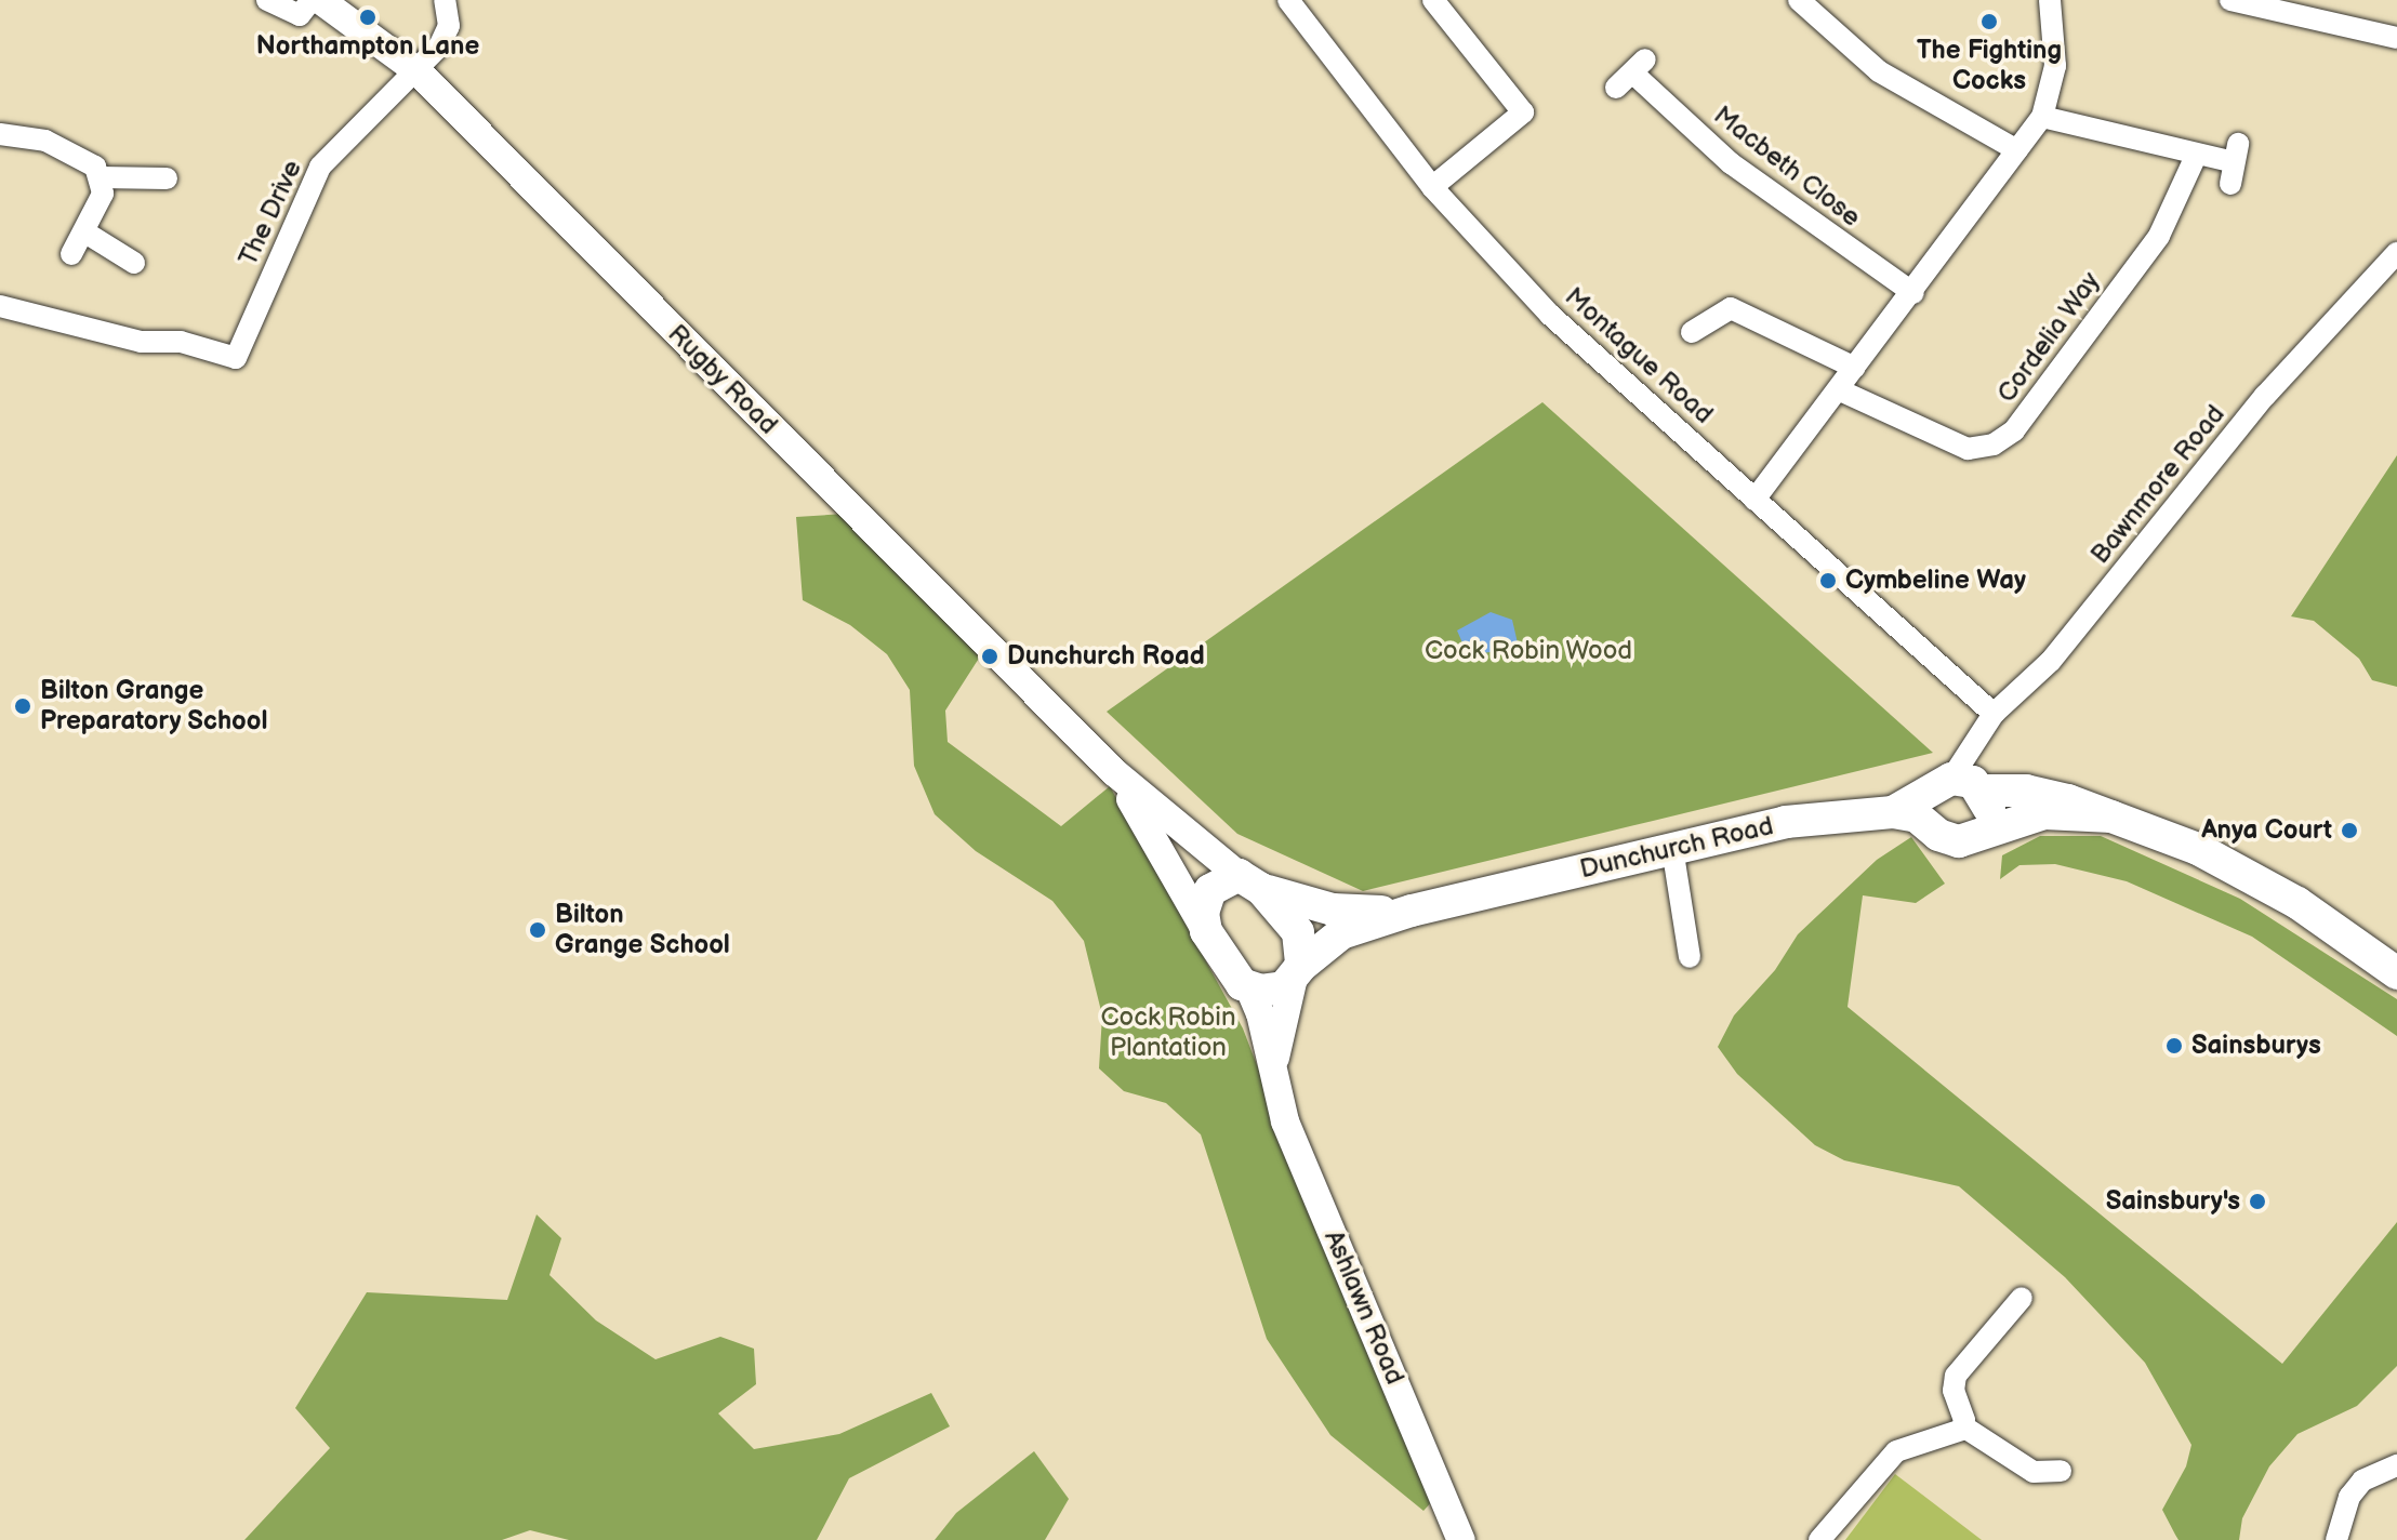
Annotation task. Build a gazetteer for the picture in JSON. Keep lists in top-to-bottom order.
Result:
{
  "streets": {
    "highway": ["Dunchurch Road"],
    "main road": ["Rugby Road", "Ashlawn Road"],
    "street": [
      "Macbeth Close",
      "The Drive",
      "Cordelia Way",
      "Montague Road",
      "Bawnmore Road"
    ]
  },
  "crossings": [
    ["The Drive", "Rugby Road"],
    ["Montague Road", "Bawnmore Road"],
    ["Rugby Road", "Dunchurch Road"],
    ["Bawnmore Road", "Dunchurch Road"],
    ["Dunchurch Road", "Ashlawn Road"]
  ],
  "parks": ["Cock Robin Wood", "Cock Robin Plantation"],
  "places": [
    "Northampton Lane",
    "The Fighting Cocks",
    "Cymbeline Way",
    "Dunchurch Road",
    "Bilton Grange Preparatory School",
    "Anya Court",
    "Bilton Grange School",
    "Sainsburys",
    "Sainsbury's"
  ]
}
